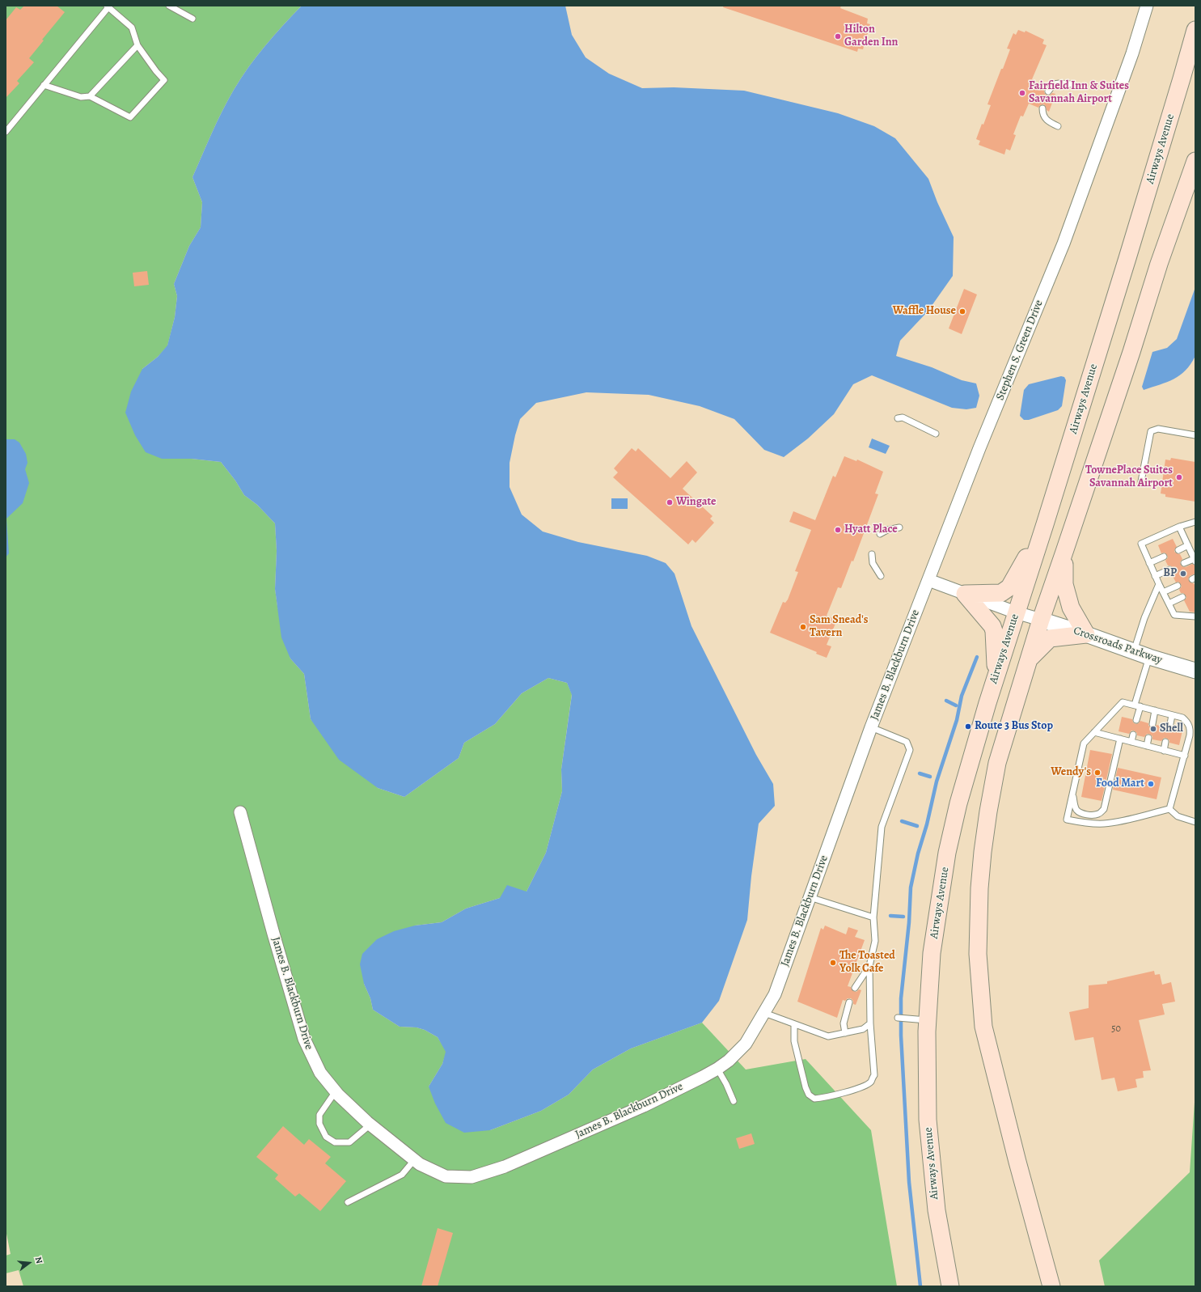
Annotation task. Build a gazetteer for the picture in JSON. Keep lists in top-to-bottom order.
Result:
{
  "streets": {
    "main road": ["Airways Avenue"],
    "street": ["Stephen S. Green Drive", "Crossroads Parkway", "James B. Blackburn Drive"]
  },
  "crossings": [
    ["Stephen S. Green Drive", "James B. Blackburn Drive"]
  ],
  "places": [
    "Hilton Garden Inn",
    "Fairfield Inn & Suites Savannah Airport",
    "Waffle House",
    "TownePlace Suites Savannah Airport",
    "Wingate",
    "Hyatt Place",
    "BP",
    "Sam Snead's Tavern",
    "Route 3 Bus Stop",
    "Shell",
    "Wendy's",
    "Food Mart",
    "The Toasted Yolk Cafe"
  ],
  "house_numbers": ["50"],
  "north": "right"
}
